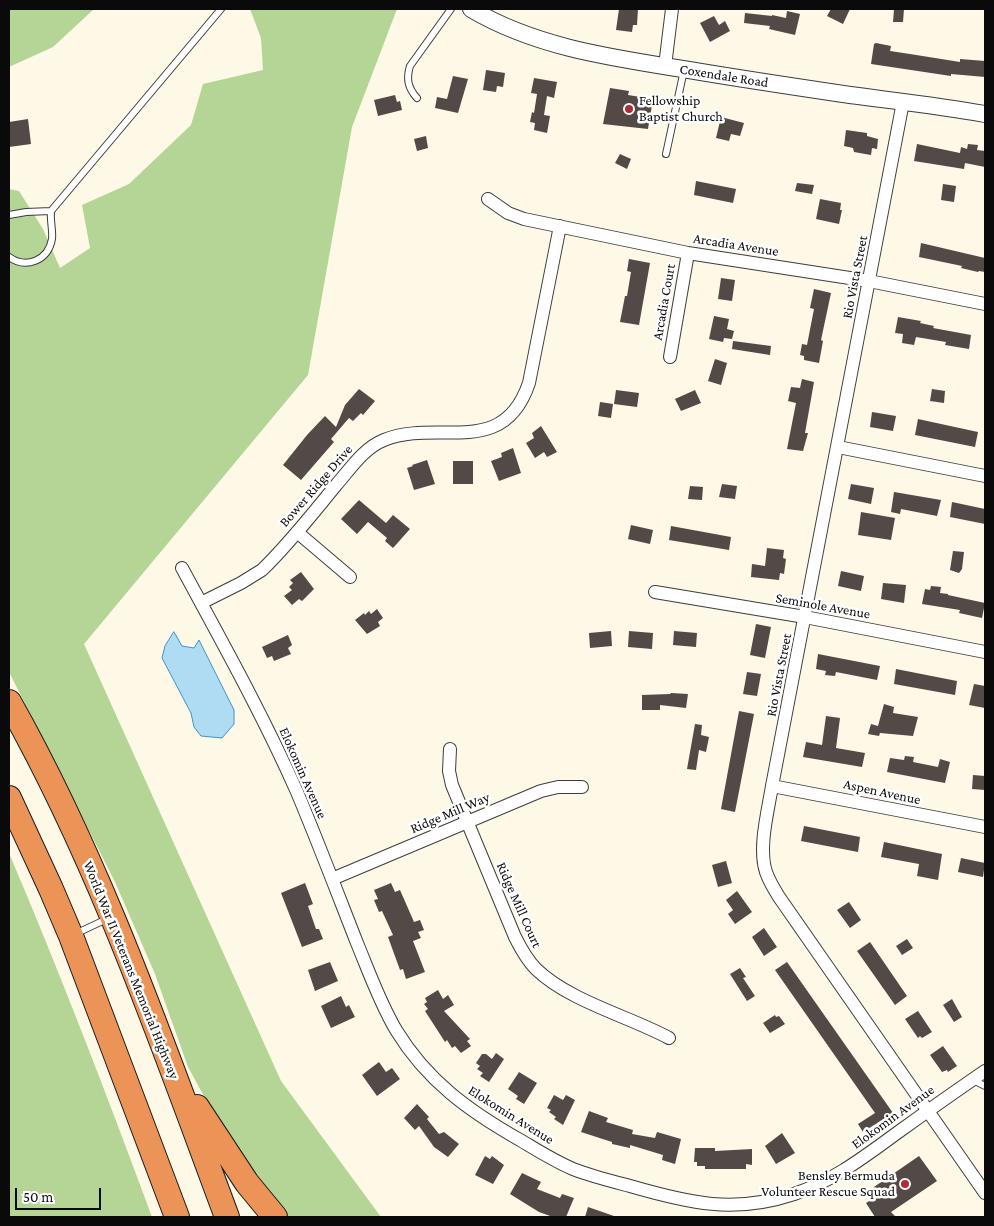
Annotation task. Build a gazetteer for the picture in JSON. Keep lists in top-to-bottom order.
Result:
{
  "streets": {
    "highway": ["World War II Veterans Memorial Highway"],
    "street": [
      "Coxendale Road",
      "Arcadia Avenue",
      "Rio Vista Street",
      "Arcadia Court",
      "Bower Ridge Drive",
      "Seminole Avenue",
      "Elokomin Avenue",
      "Aspen Avenue",
      "Ridge Mill Way",
      "Ridge Mill Court"
    ]
  },
  "crossings": [
    ["Coxendale Road", "Rio Vista Street"],
    ["Arcadia Avenue", "Rio Vista Street"],
    ["Arcadia Avenue", "Arcadia Court"],
    ["Arcadia Avenue", "Bower Ridge Drive"],
    ["Rio Vista Street", "Seminole Avenue"],
    ["Rio Vista Street", "Elokomin Avenue"],
    ["Rio Vista Street", "Aspen Avenue"],
    ["Bower Ridge Drive", "Elokomin Avenue"],
    ["Elokomin Avenue", "Ridge Mill Way"],
    ["Ridge Mill Way", "Ridge Mill Court"]
  ],
  "places": ["Fellowship Baptist Church", "Bensley Bermuda Volunteer Rescue Squad"],
  "scale_bar": "50 m"
}
